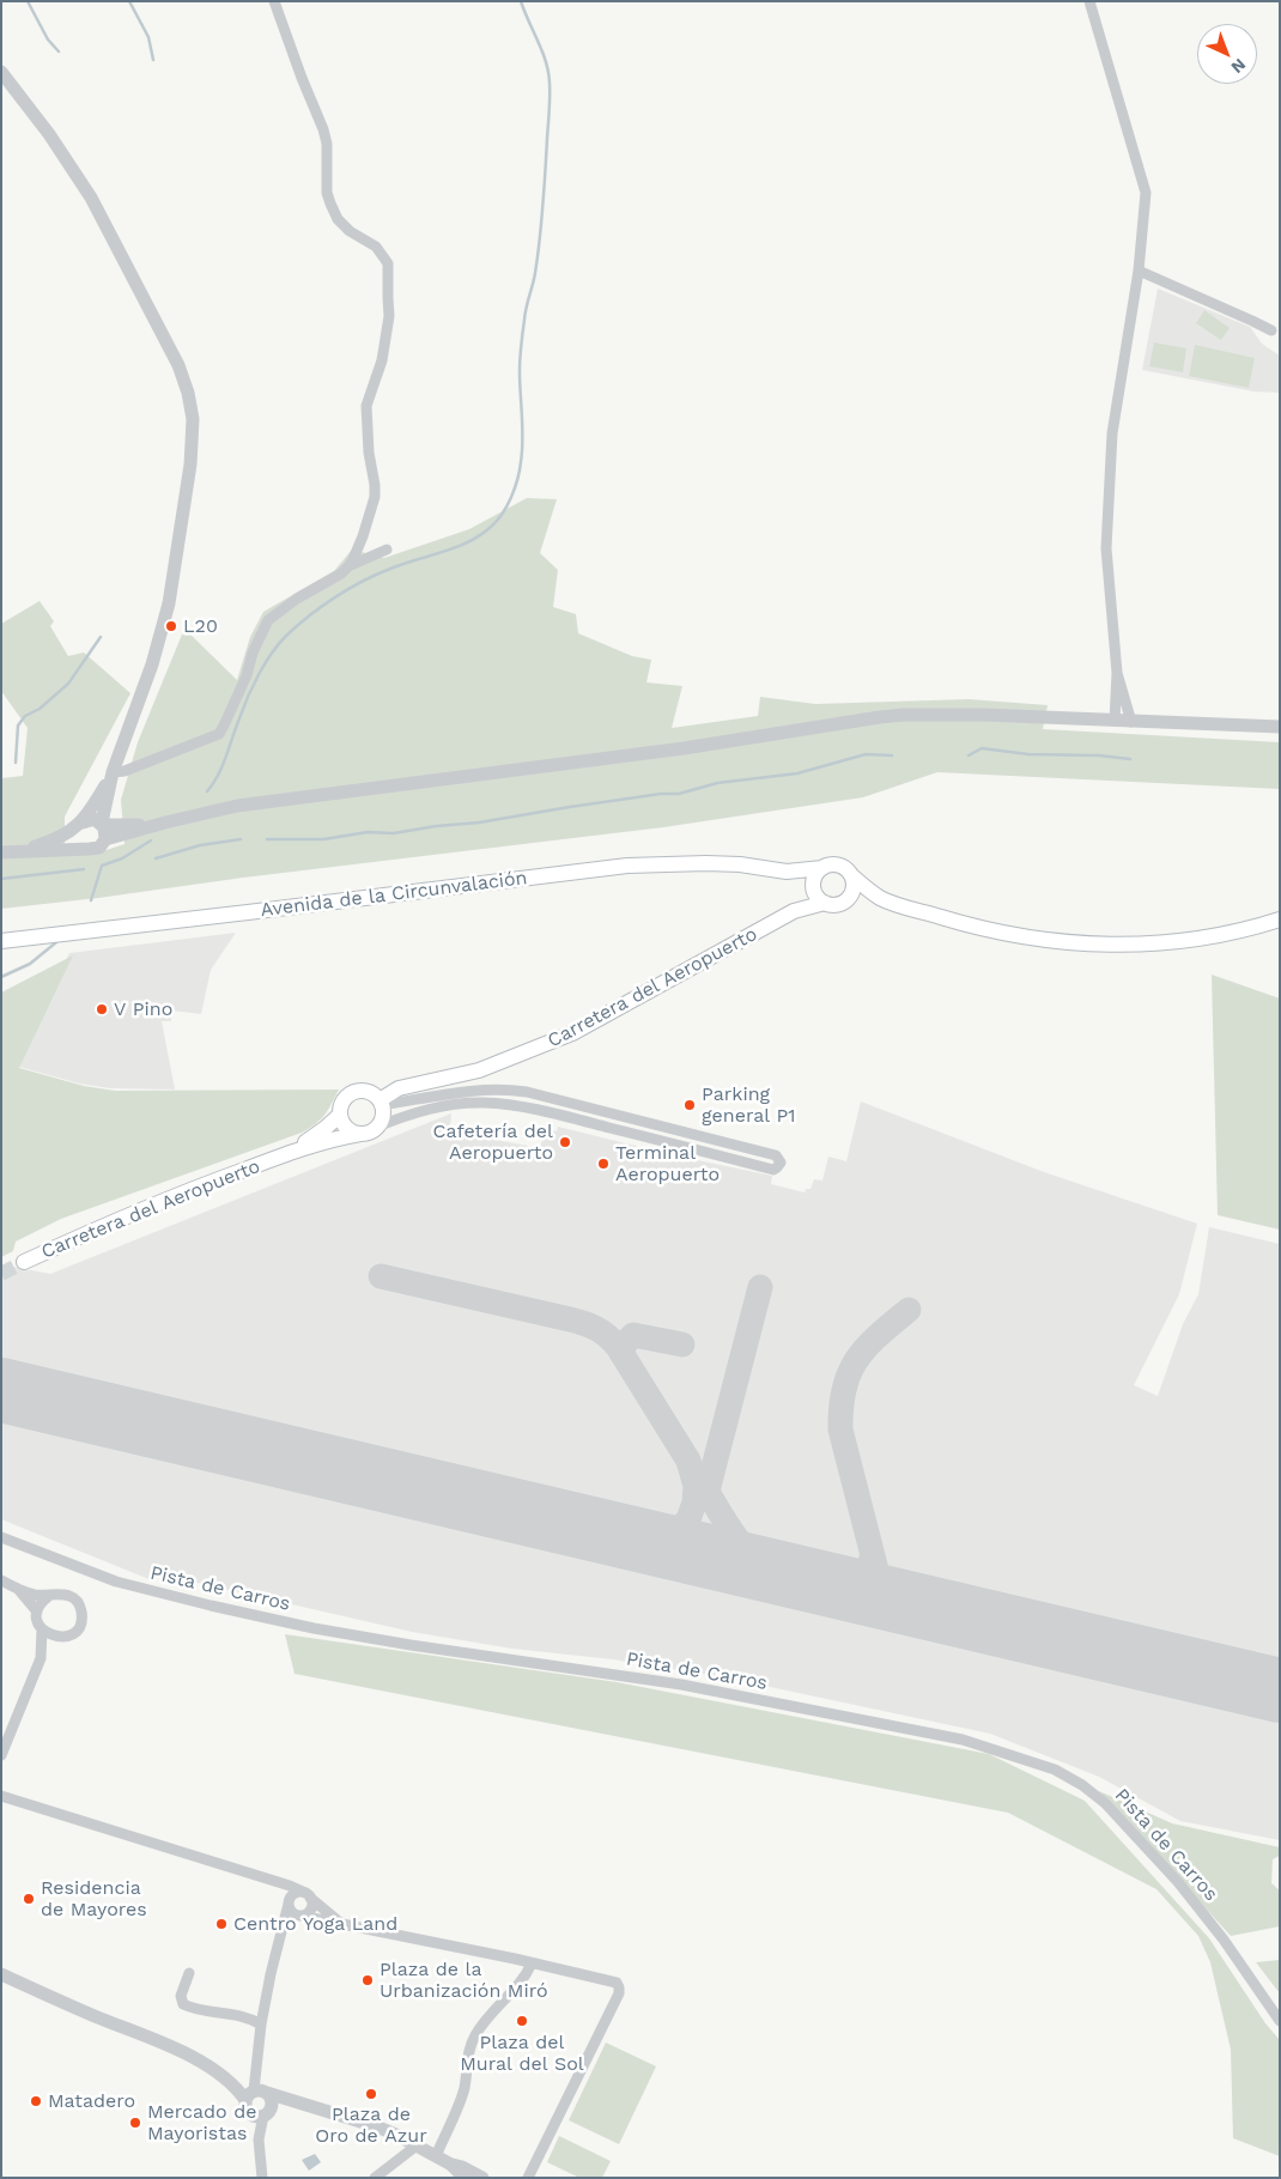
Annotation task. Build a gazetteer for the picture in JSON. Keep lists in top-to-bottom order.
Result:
{
  "streets": {
    "main road": ["Avenida de la Circunvalación", "Carretera del Aeropuerto"],
    "street": ["Pista de Carros"]
  },
  "places": [
    "L20",
    "V Pino",
    "Parking general P1",
    "Cafetería del Aeropuerto",
    "Terminal Aeropuerto",
    "Residencia de Mayores",
    "Centro Yoga Land",
    "Plaza de la Urbanización Miró",
    "Plaza del Mural del Sol",
    "Plaza de Oro de Azur",
    "Matadero",
    "Mercado de Mayoristas"
  ],
  "north": "bottom right"
}
